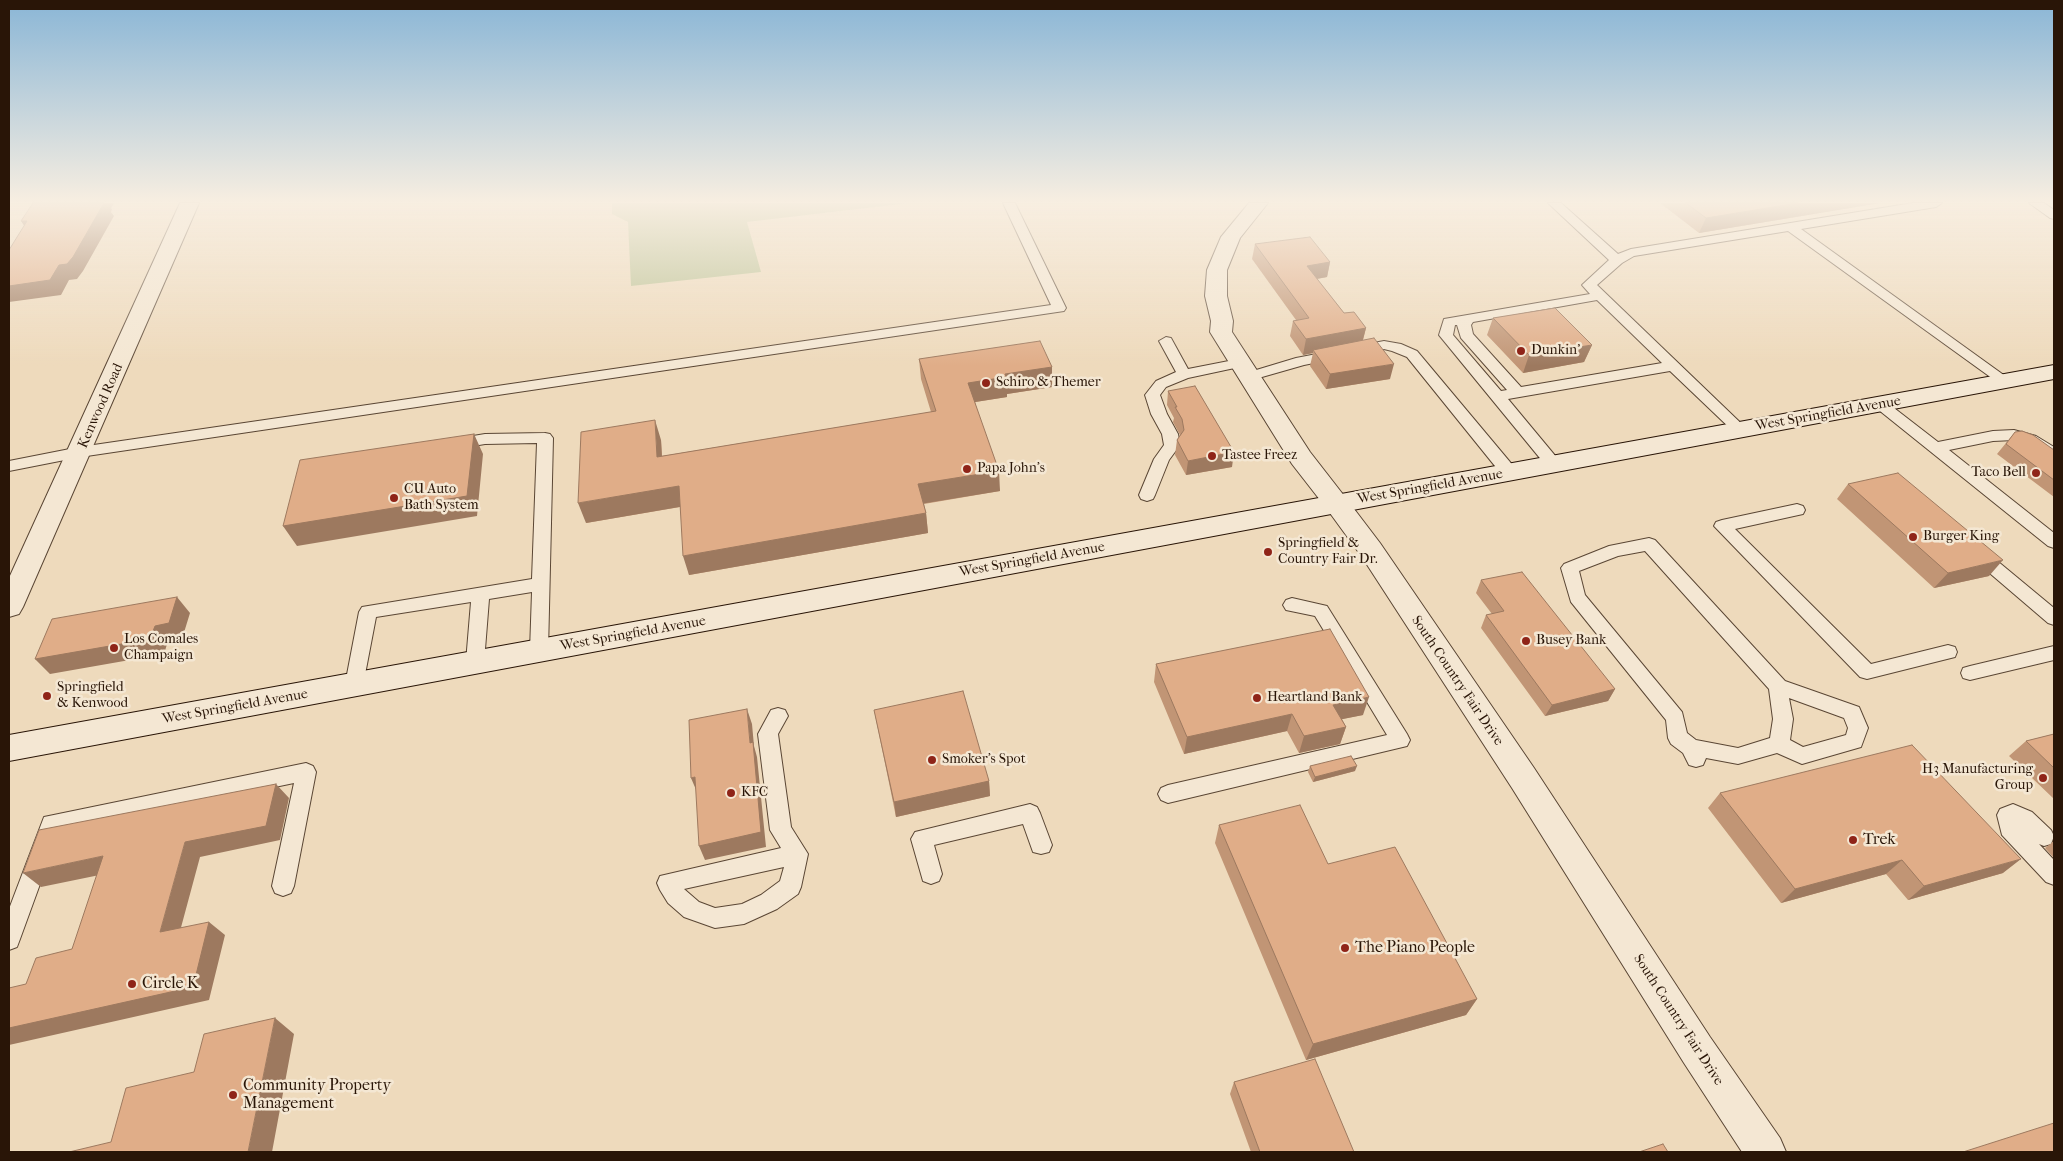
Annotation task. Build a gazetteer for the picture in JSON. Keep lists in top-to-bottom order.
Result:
{
  "streets": {
    "main road": ["Kenwood Road", "West Springfield Avenue", "South Country Fair Drive"]
  },
  "crossings": [
    ["West Springfield Avenue", "South Country Fair Drive"]
  ],
  "places": [
    "Dunkin'",
    "Schiro & Themer",
    "Tastee Freez",
    "Papa John's",
    "Taco Bell",
    "CU Auto Bath System",
    "Burger King",
    "Springfield & Country Fair Dr.",
    "Busey Bank",
    "Los Comales Champaign",
    "Springfield & Kenwood",
    "Heartland Bank",
    "Smoker's Spot",
    "H3 Manufacturing Group",
    "KFC",
    "Trek",
    "The Piano People",
    "Circle K",
    "Community Property Management"
  ]
}
